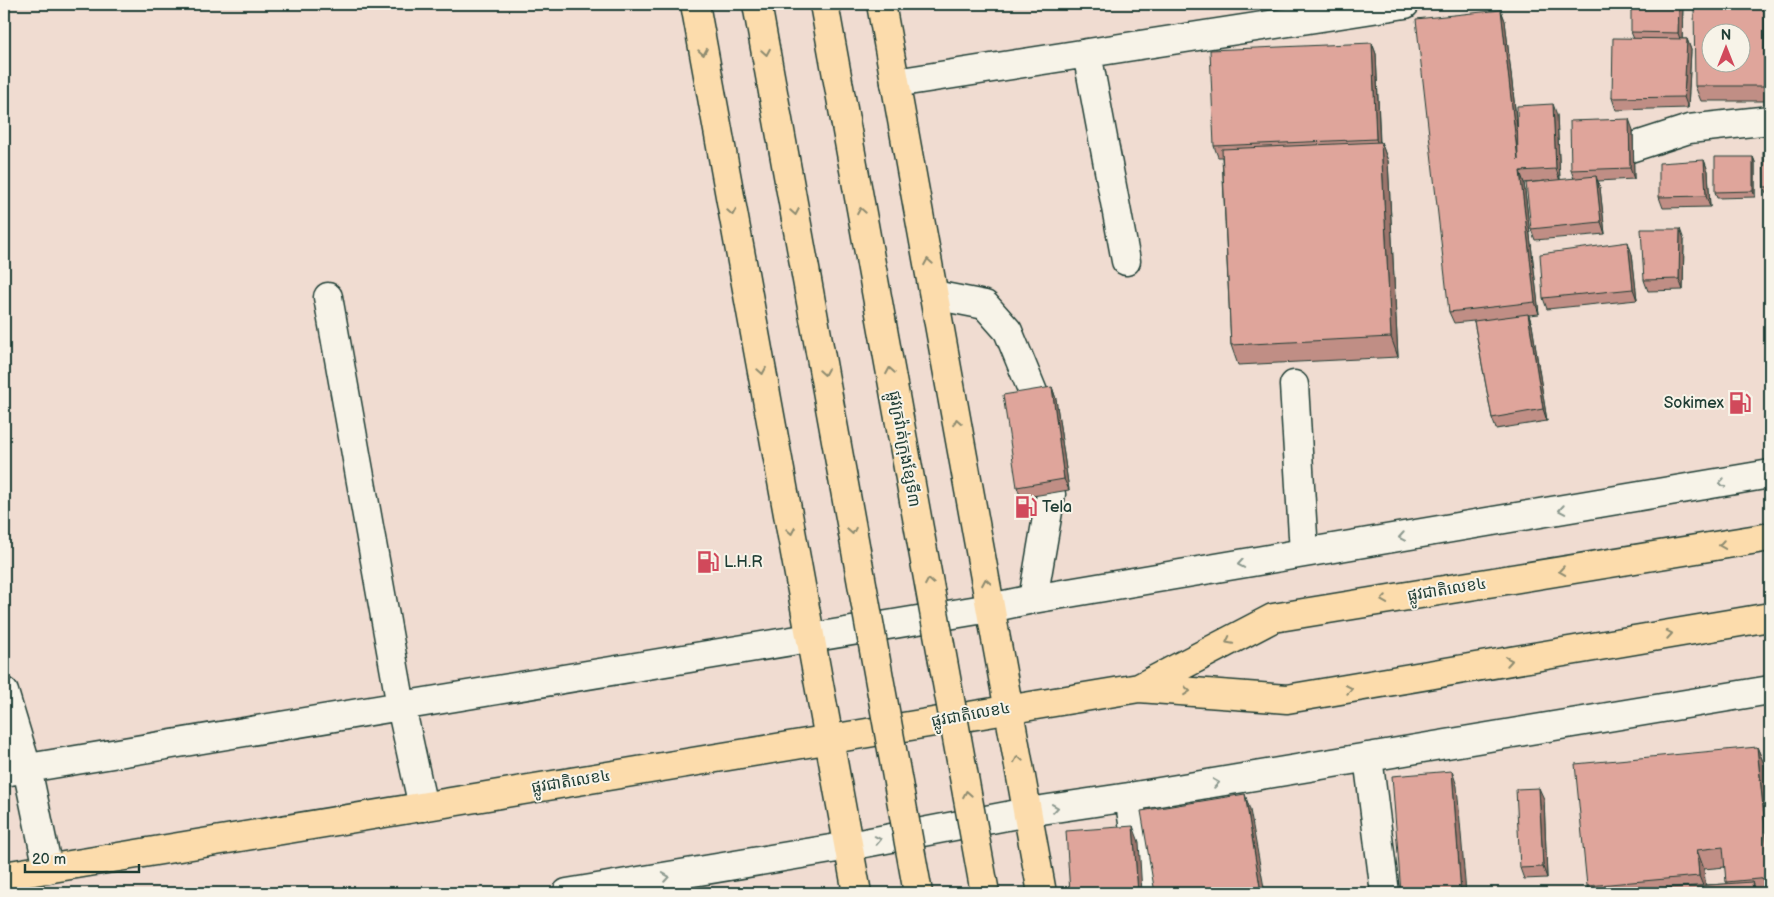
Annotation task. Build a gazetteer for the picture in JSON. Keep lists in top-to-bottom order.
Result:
{
  "streets": {
    "main road": ["ផ្លូវក្រវ៉ាត់ក្រុងខ្សែទី៣", "ផ្លូវជាតិលេខ៤"]
  },
  "places": {
    "fuel station": ["Sokimex", "Tela", "L.H.R"]
  },
  "scale_bar": "20 m",
  "north": "top"
}
